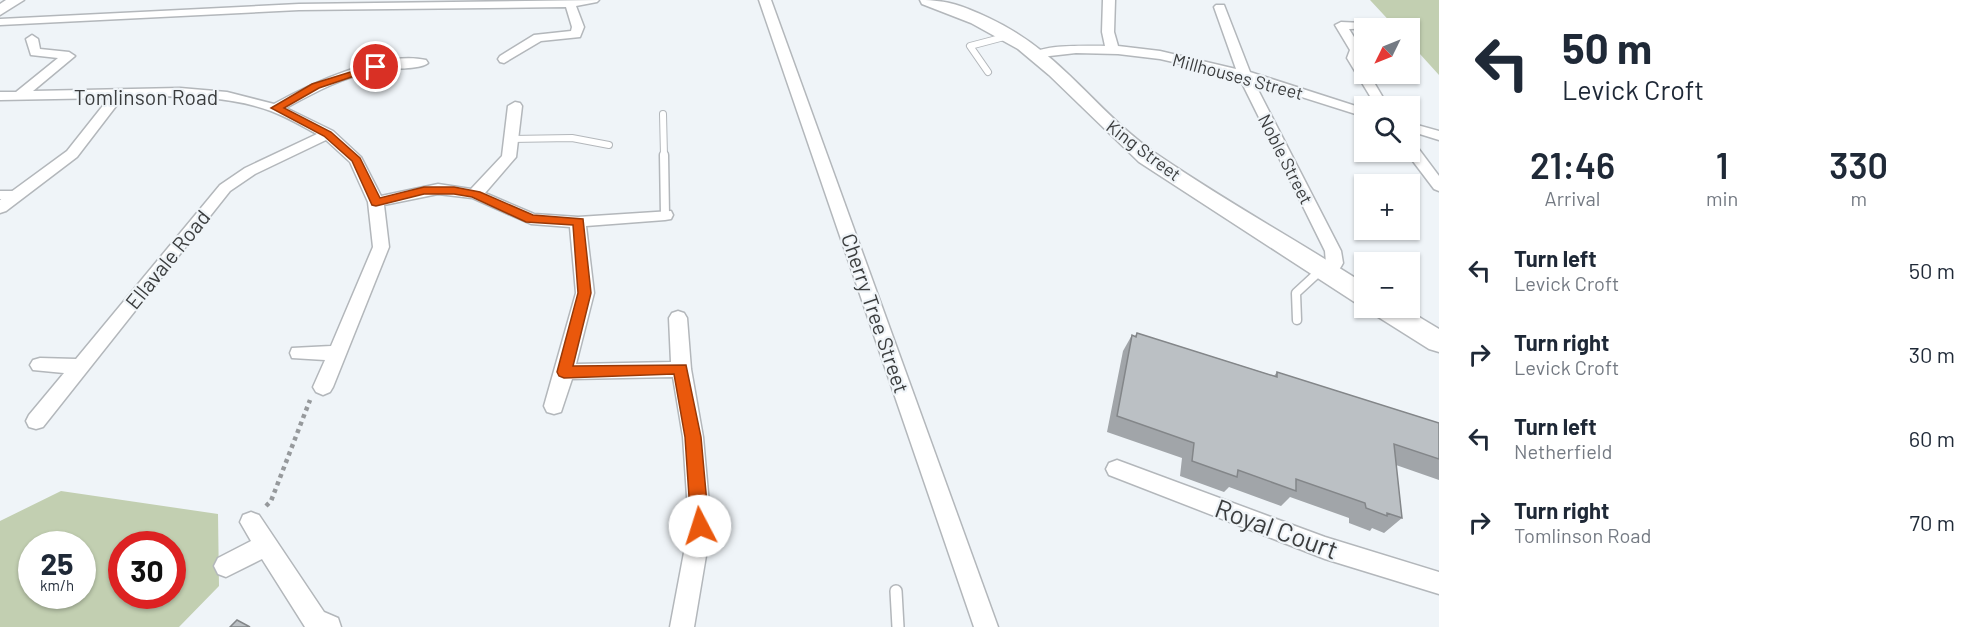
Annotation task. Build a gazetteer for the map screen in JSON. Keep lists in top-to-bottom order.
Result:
{
  "streets": {
    "main road": ["King Street"],
    "street": [
      "Millhouses Street",
      "Tomlinson Road",
      "Noble Street",
      "Ellavale Road",
      "Cherry Tree Street",
      "Royal Court"
    ]
  },
  "crossings": [
    ["Millhouses Street", "King Street"],
    ["Millhouses Street", "Noble Street"],
    ["Tomlinson Road", "Ellavale Road"],
    ["King Street", "Noble Street"]
  ],
  "north": "bottom left",
  "page": {
    "turn": ["50 m", "Levick Croft"],
    "map_buttons": ["+", "−"],
    "eta": [
      "21:46",
      "Arrival",
      "1",
      "min",
      "330",
      "m"
    ],
    "list": [
      {
        "name": "Turn left",
        "note": "Levick Croft",
        "value": "50 m"
      },
      {
        "name": "Turn right",
        "note": "Levick Croft",
        "value": "30 m"
      },
      {
        "name": "Turn left",
        "note": "Netherfield",
        "value": "60 m"
      },
      {
        "name": "Turn right",
        "note": "Tomlinson Road",
        "value": "70 m"
      }
    ],
    "speed": "25 km/h",
    "limit": "30"
  }
}
